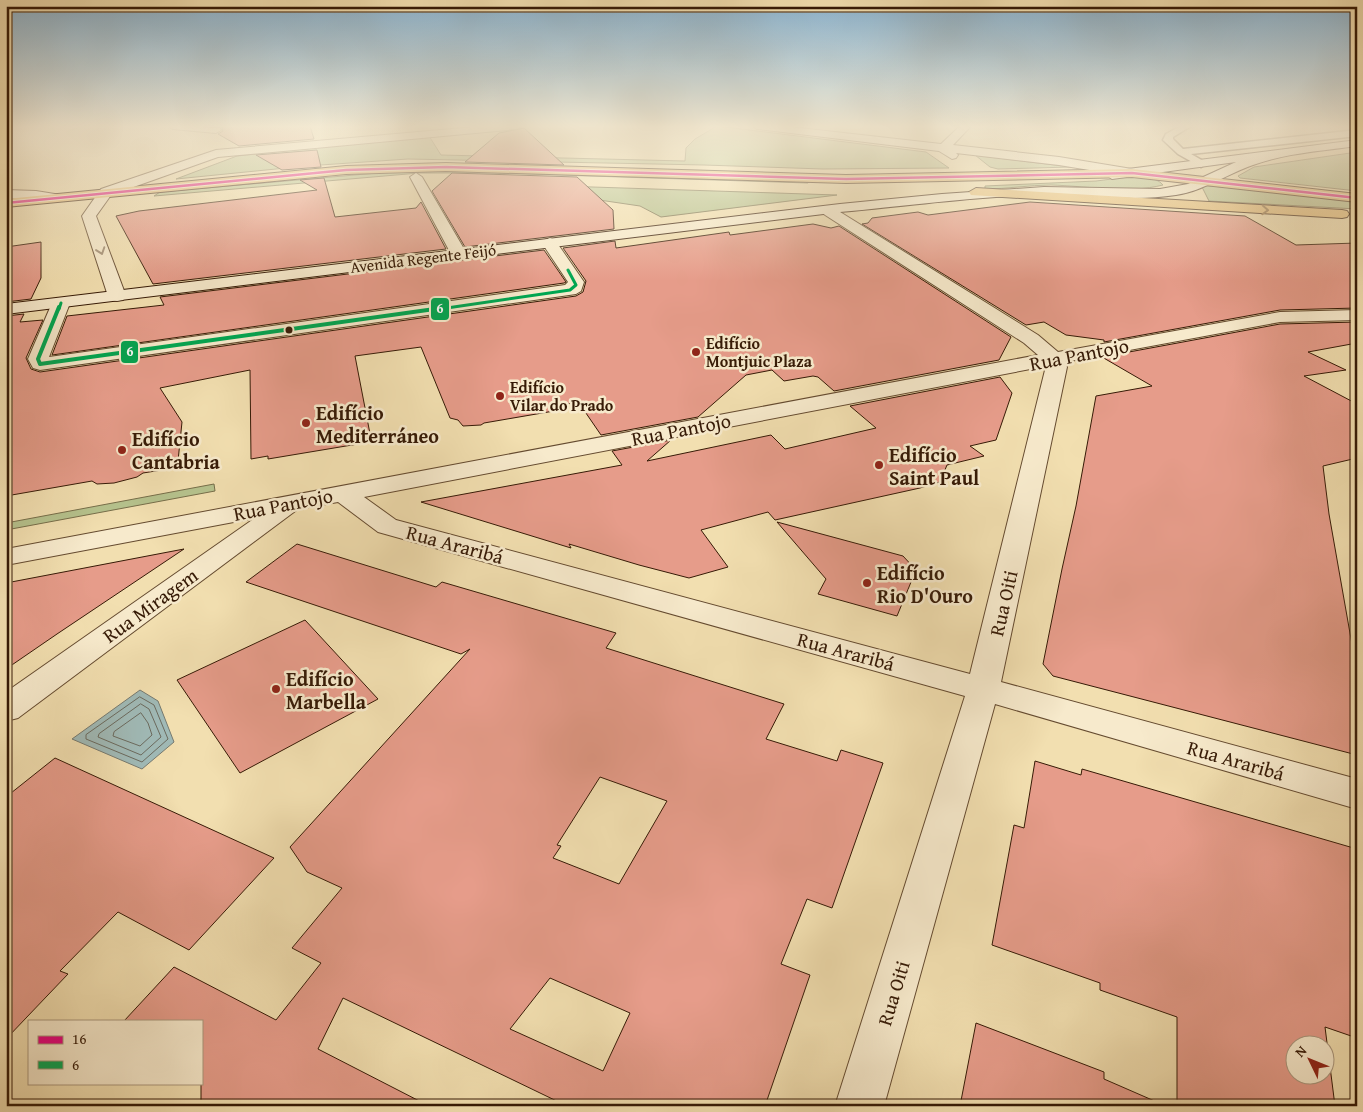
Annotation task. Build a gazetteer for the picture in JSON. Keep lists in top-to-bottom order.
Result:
{
  "streets": {
    "street": [
      "Avenida Regente Feijó",
      "Rua Pantojo",
      "Rua Araribá",
      "Rua Oiti",
      "Rua Miragem"
    ]
  },
  "crossings": [
    ["Rua Pantojo", "Rua Araribá"],
    ["Rua Pantojo", "Rua Oiti"],
    ["Rua Pantojo", "Rua Miragem"],
    ["Rua Araribá", "Rua Oiti"]
  ],
  "places": [
    "Edifício Montjuic Plaza",
    "Edifício Vilar do Prado",
    "Edifício Mediterráneo",
    "Edifício Cantabria",
    "Edifício Saint Paul",
    "Edifício Rio D'Ouro",
    "Edifício Marbella"
  ],
  "lines": ["transit line 16", "transit line 6"],
  "legend": ["16", "6"],
  "north": "top left"
}
